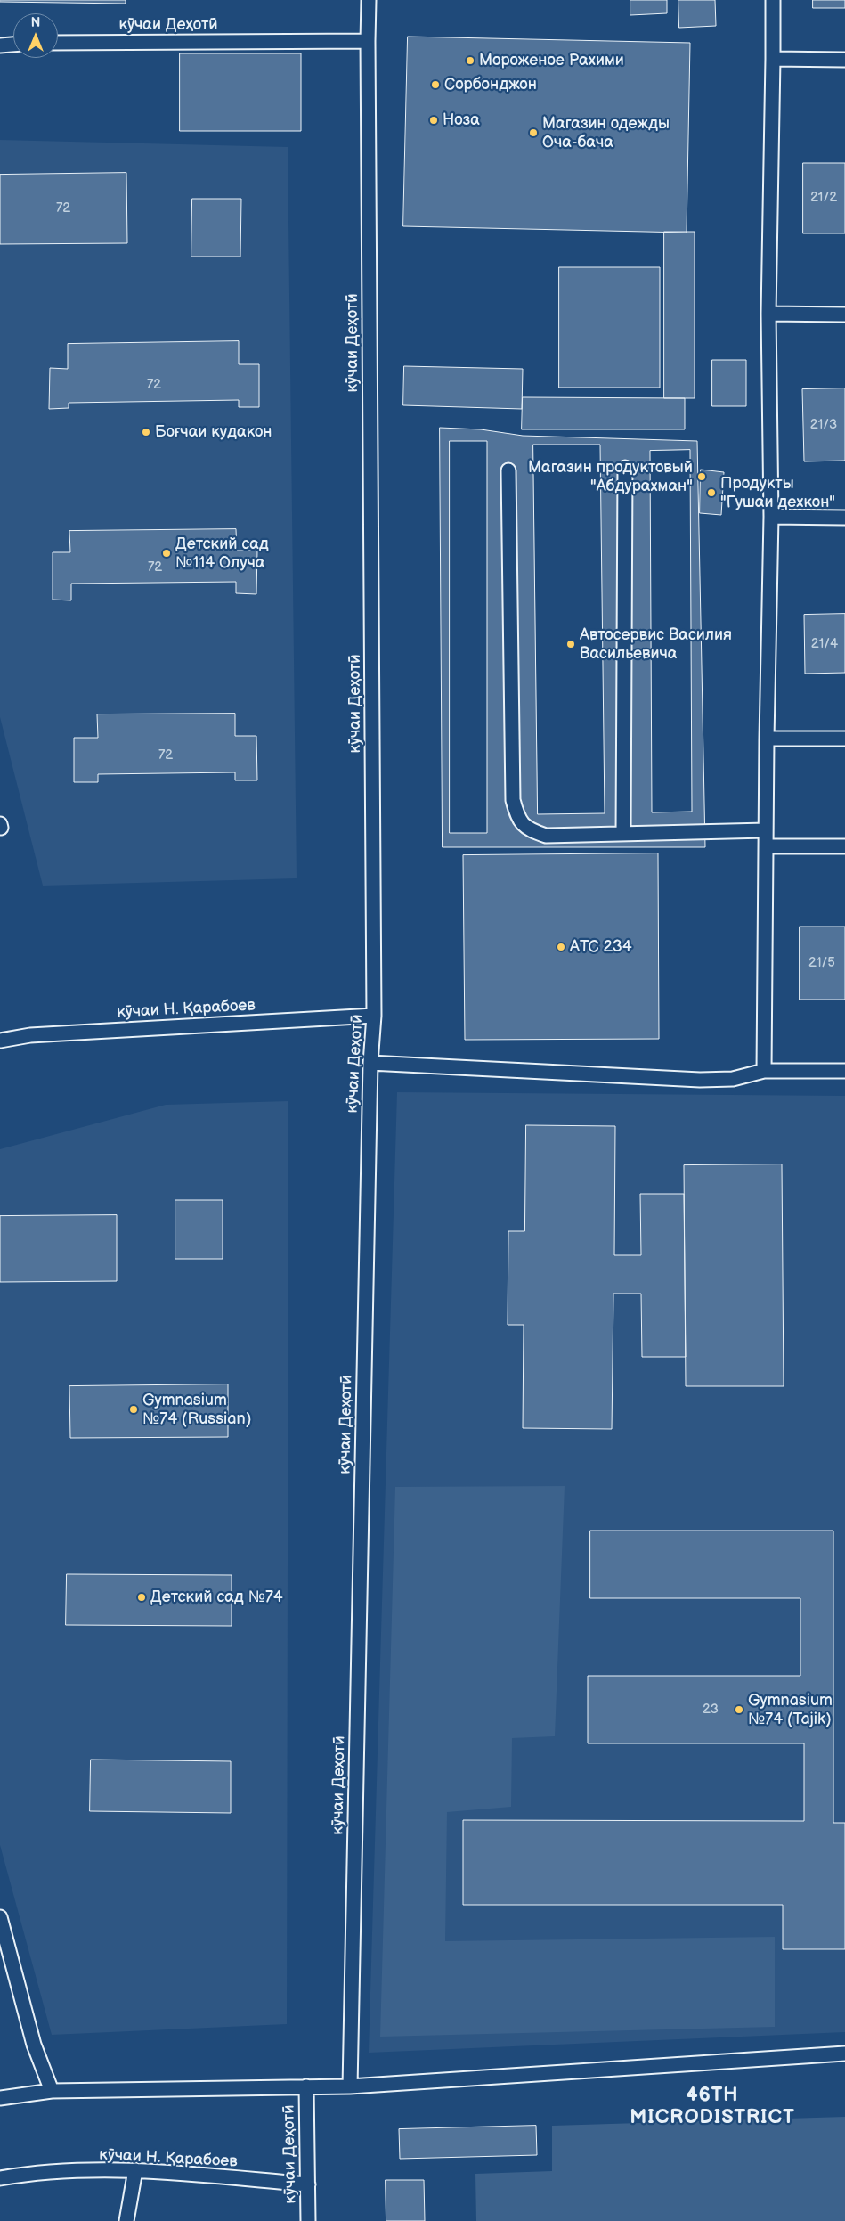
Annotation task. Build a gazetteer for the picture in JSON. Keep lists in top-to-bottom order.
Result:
{
  "streets": {
    "lane": ["кӯчаи Деҳотӣ", "кӯчаи Н. Қарабоев"]
  },
  "crossings": [
    ["кӯчаи Деҳотӣ", "кӯчаи Н. Қарабоев"]
  ],
  "districts": ["46TH MICRODISTRICT"],
  "places": [
    "Мороженое Рахими",
    "Сорбонджон",
    "Ноза",
    "Магазин одежды Оча-бача",
    "Боғчаи кудакон",
    "Магазин продуктовый \"Абдурахман\"",
    "Продукты \"Гушаи дехкон\"",
    "Детский сад №114 Олуча",
    "Автосервис Василия Васильевича",
    "АТС 234",
    "Gymnasium №74 (Russian)",
    "Детский сад №74",
    "Gymnasium №74 (Tajik)"
  ],
  "house_numbers": [
    "21/2",
    "72",
    "72",
    "21/3",
    "72",
    "21/4",
    "72",
    "21/5",
    "23"
  ],
  "north": "top"
}
